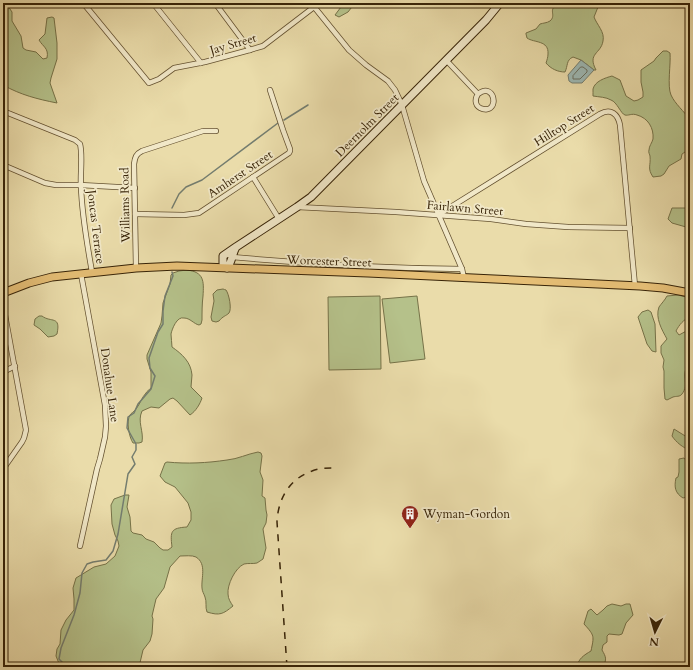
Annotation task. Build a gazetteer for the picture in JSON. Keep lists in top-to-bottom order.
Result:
{
  "streets": {
    "main road": ["Worcester Street"],
    "street": [
      "Jay Street",
      "Deernolm Street",
      "Hilltop Street",
      "Amherst Street",
      "Williams Road",
      "Fairlawn Street",
      "Joncas Terrace",
      "Donahue Lane"
    ]
  },
  "crossings": [
    ["Deernolm Street", "Fairlawn Street"],
    ["Deernolm Street", "Worcester Street"],
    ["Hilltop Street", "Fairlawn Street"],
    ["Hilltop Street", "Worcester Street"],
    ["Amherst Street", "Williams Road"],
    ["Williams Road", "Worcester Street"],
    ["Joncas Terrace", "Worcester Street"],
    ["Worcester Street", "Donahue Lane"]
  ],
  "places": {
    "building": ["Wyman-Gordon"]
  },
  "north": "bottom"
}
